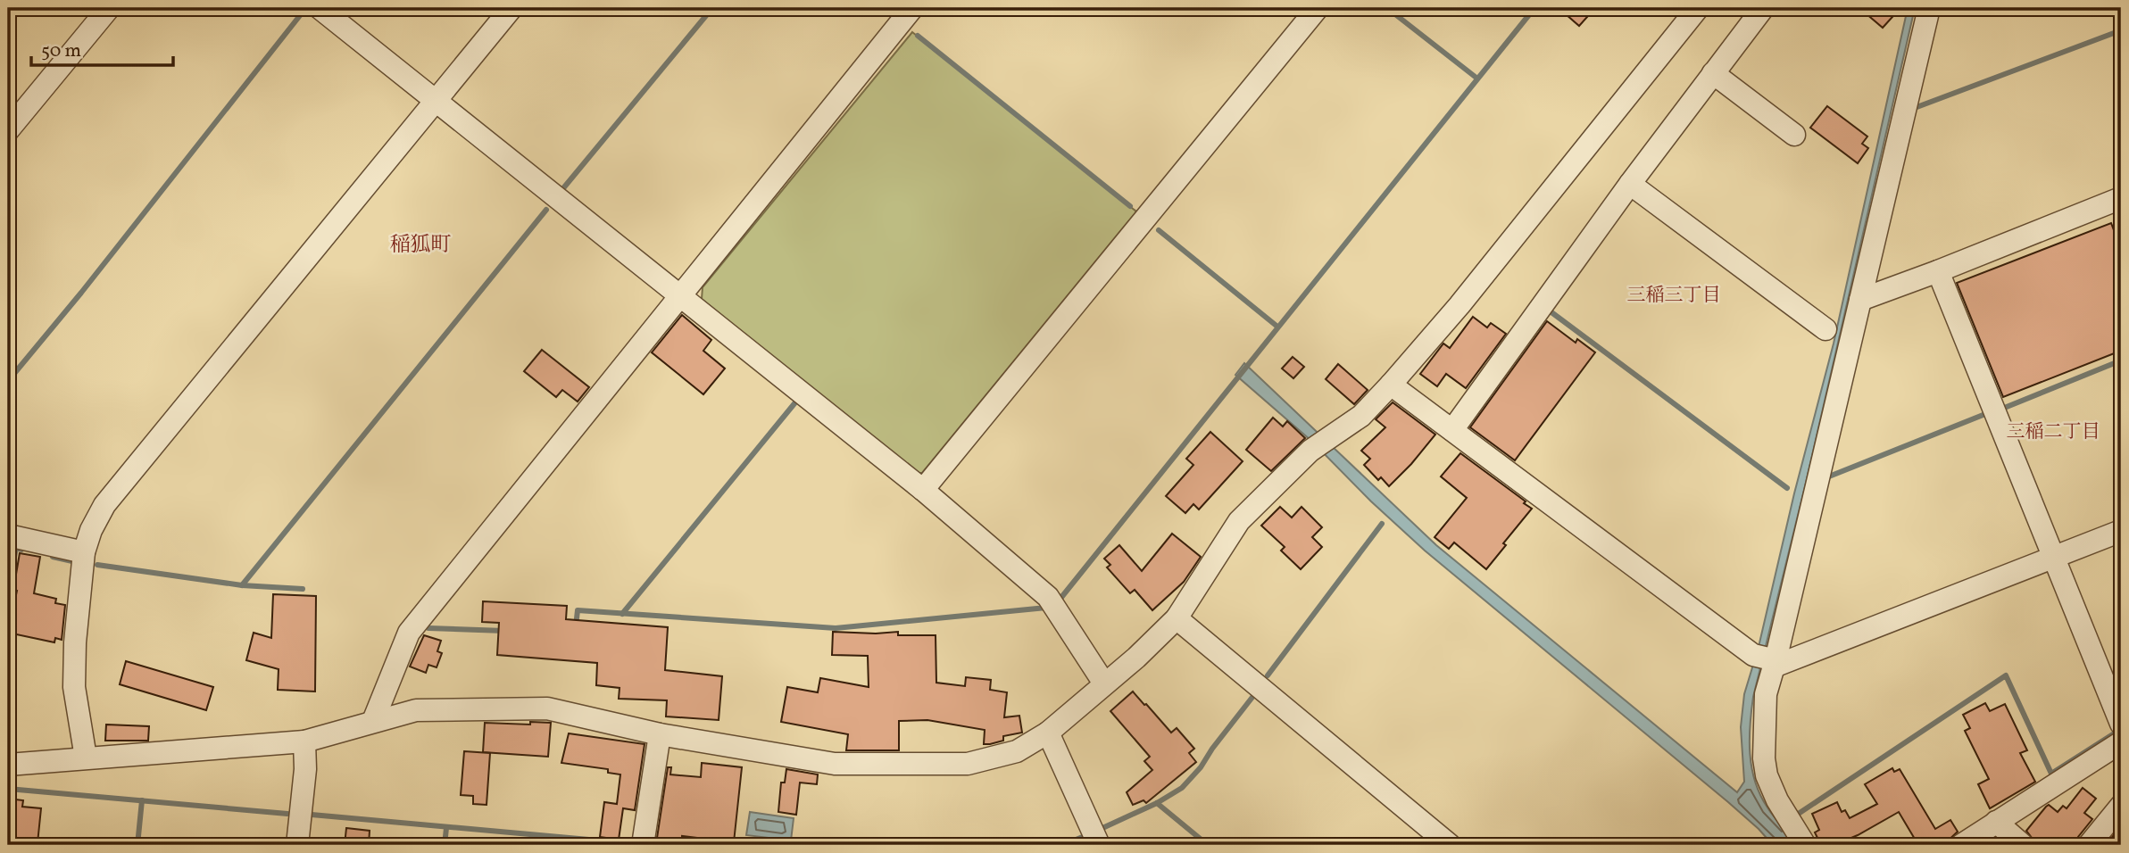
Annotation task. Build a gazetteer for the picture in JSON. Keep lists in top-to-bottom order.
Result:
{
  "districts": ["稲狐町", "三稲三丁目", "三稲二丁目"],
  "scale_bar": "50 m"
}
